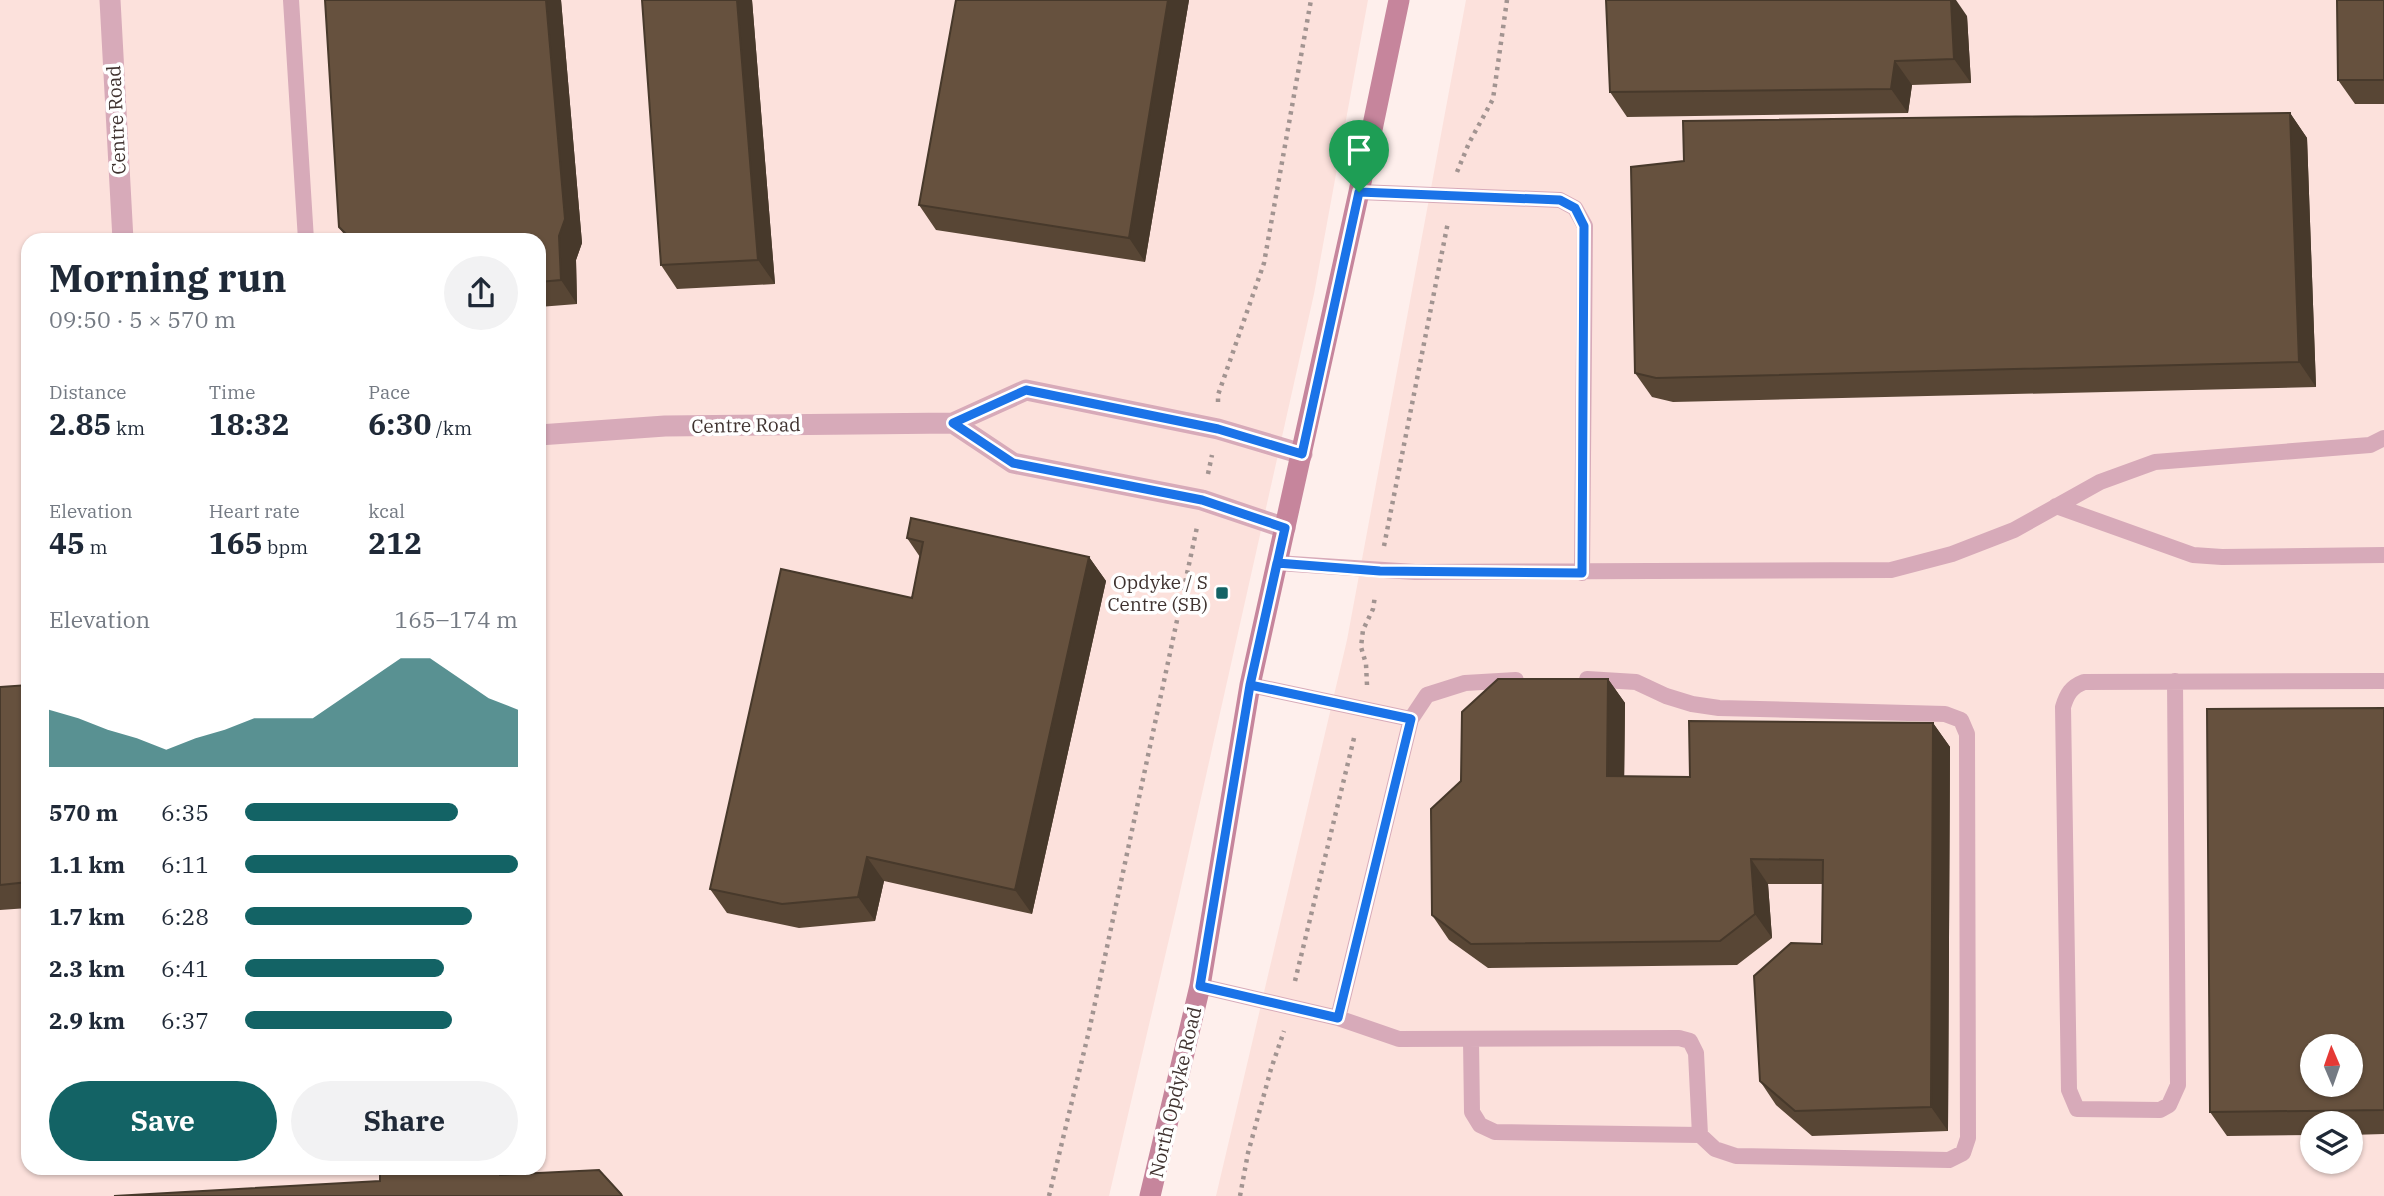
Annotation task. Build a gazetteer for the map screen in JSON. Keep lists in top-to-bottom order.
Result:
{
  "streets": {
    "main road": ["North Opdyke Road"],
    "street": ["Centre Road"]
  },
  "crossings": [
    ["Centre Road", "North Opdyke Road"]
  ],
  "places": {
    "transit": ["Opdyke / S Centre (SB)"]
  },
  "north": "top",
  "page": {
    "heading": ["Morning run", "09:50 · 5 × 570 m"],
    "stats": [
      ["Distance", "2.85 km"],
      ["Time", "18:32"],
      ["Pace", "6:30 /km"],
      ["Elevation", "45 m"],
      ["Heart rate", "165 bpm"],
      ["kcal", "212"]
    ],
    "chart": ["Elevation", "165–174 m"],
    "list": [
      {
        "name": "570 m",
        "note": "6:35"
      },
      {
        "name": "1.1 km",
        "note": "6:11"
      },
      {
        "name": "1.7 km",
        "note": "6:28"
      },
      {
        "name": "2.3 km",
        "note": "6:41"
      },
      {
        "name": "2.9 km",
        "note": "6:37"
      }
    ],
    "buttons": ["Save", "Share"]
  }
}
